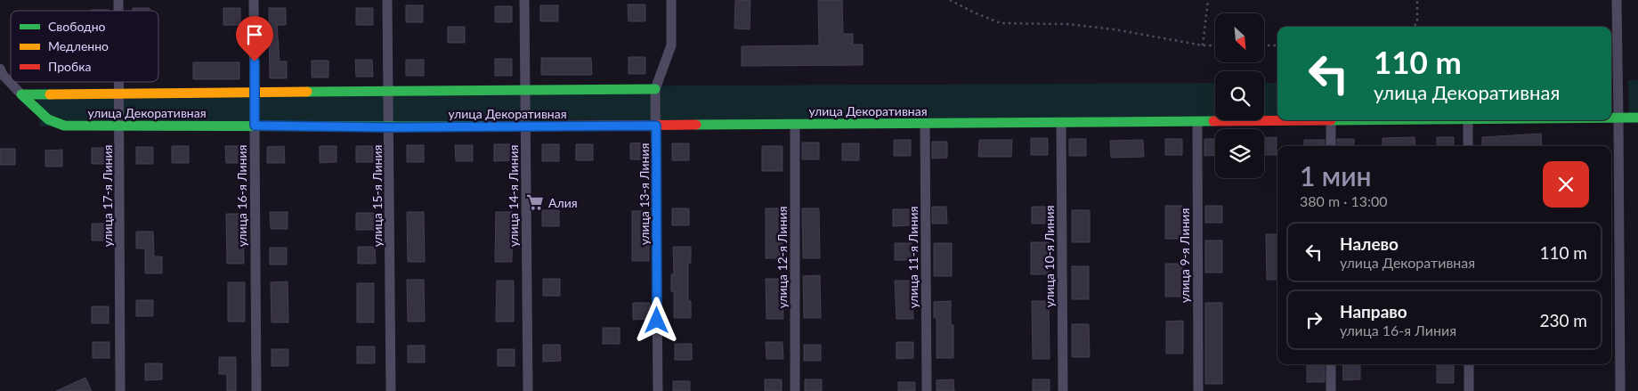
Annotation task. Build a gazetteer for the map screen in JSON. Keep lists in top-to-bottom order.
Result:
{
  "streets": {
    "street": [
      "улица Декоративная",
      "улица 13-я Линия",
      "улица 17-я Линия",
      "улица 16-я Линия",
      "улица 15-я Линия",
      "улица 14-я Линия",
      "улица 9-я Линия",
      "улица 10-я Линия",
      "улица 12-я Линия",
      "улица 11-я Линия"
    ]
  },
  "crossings": [
    ["улица Декоративная", "улица 13-я Линия"],
    ["улица Декоративная", "улица 17-я Линия"],
    ["улица Декоративная", "улица 16-я Линия"],
    ["улица Декоративная", "улица 15-я Линия"],
    ["улица Декоративная", "улица 14-я Линия"],
    ["улица Декоративная", "улица 9-я Линия"],
    ["улица Декоративная", "улица 10-я Линия"],
    ["улица Декоративная", "улица 12-я Линия"],
    ["улица Декоративная", "улица 11-я Линия"]
  ],
  "places": {
    "supermarket": ["Алия"]
  },
  "legend": ["Свободно", "Медленно", "Пробка"],
  "north": "bottom right",
  "page": {
    "turn": ["110 m", "улица Декоративная"],
    "heading": ["1 мин", "380 m · 13:00"],
    "list": [
      {
        "name": "Налево",
        "note": "улица Декоративная",
        "value": "110 m"
      },
      {
        "name": "Направо",
        "note": "улица 16-я Линия",
        "value": "230 m"
      }
    ]
  }
}
